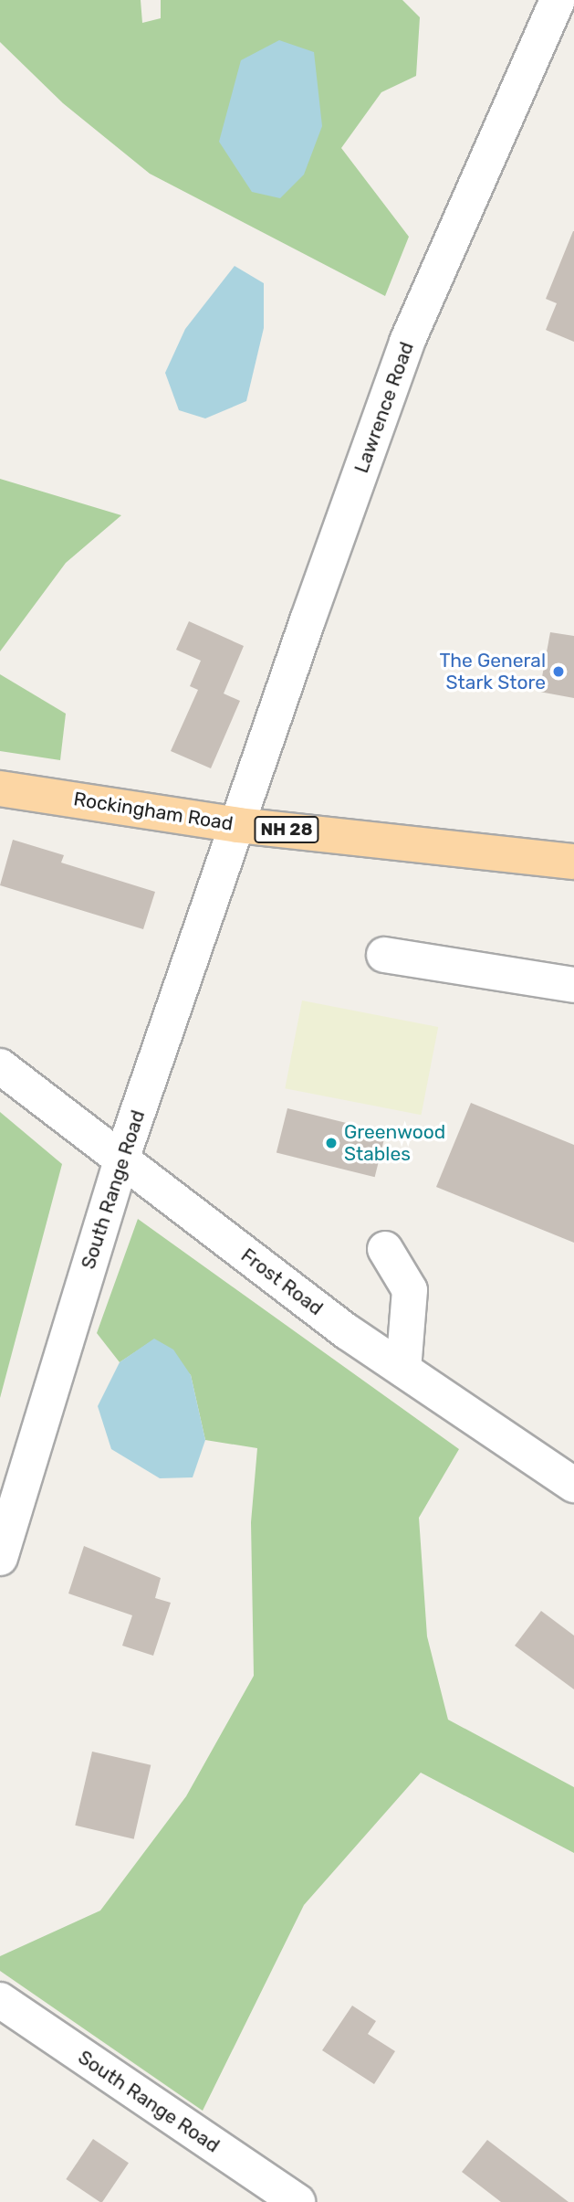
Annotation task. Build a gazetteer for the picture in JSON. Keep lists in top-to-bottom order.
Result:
{
  "streets": {
    "main road": ["Rockingham Road", "NH 28"],
    "street": ["Lawrence Road", "South Range Road", "Frost Road"]
  },
  "crossings": [
    ["Lawrence Road", "Rockingham Road"],
    ["Lawrence Road", "South Range Road"],
    ["Rockingham Road", "South Range Road"],
    ["South Range Road", "Frost Road"]
  ],
  "places": ["The General Stark Store", "Greenwood Stables"]
}
